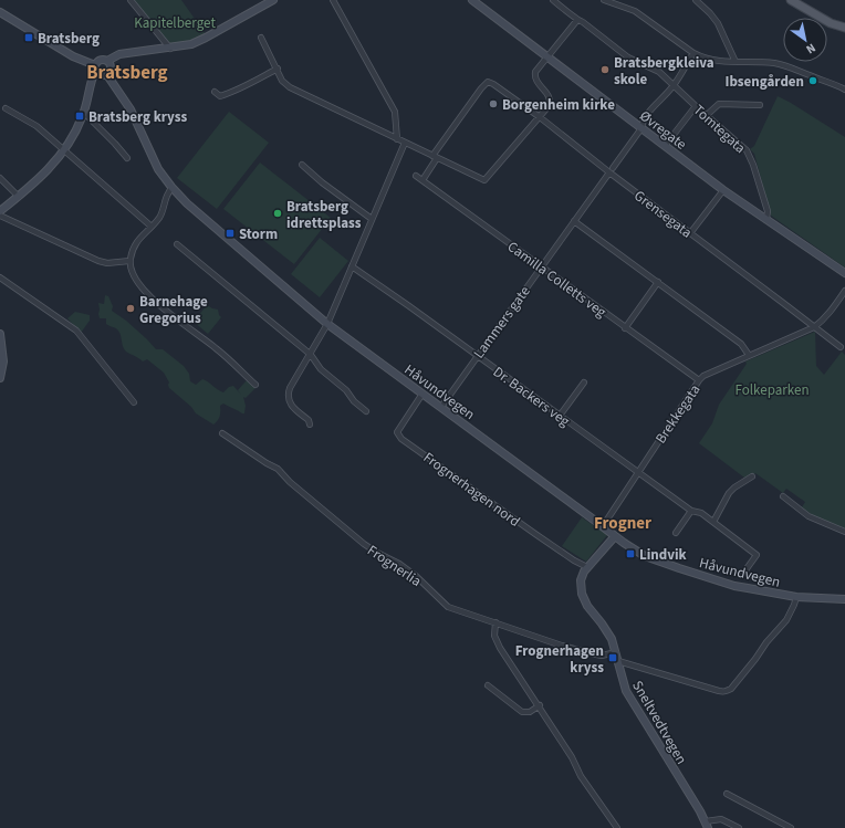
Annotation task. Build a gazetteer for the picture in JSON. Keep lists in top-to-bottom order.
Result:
{
  "streets": {
    "main road": ["Øvregate", "Håvundvegen", "Sneltvedtvegen"],
    "street": [
      "Tomtegata",
      "Grensegata",
      "Camilla Colletts veg",
      "Lammers gate",
      "Dr. Backers veg",
      "Brekkegata",
      "Frognerhagen nord",
      "Frognerlia"
    ]
  },
  "crossings": [
    ["Tomtegata", "Øvregate"],
    ["Grensegata", "Lammers gate"],
    ["Grensegata", "Brekkegata"],
    ["Camilla Colletts veg", "Lammers gate"],
    ["Camilla Colletts veg", "Brekkegata"],
    ["Lammers gate", "Håvundvegen"],
    ["Lammers gate", "Dr. Backers veg"],
    ["Håvundvegen", "Brekkegata"],
    ["Håvundvegen", "Frognerhagen nord"],
    ["Håvundvegen", "Sneltvedtvegen"],
    ["Dr. Backers veg", "Brekkegata"],
    ["Frognerhagen nord", "Sneltvedtvegen"],
    ["Frognerlia", "Sneltvedtvegen"]
  ],
  "districts": ["Bratsberg", "Frogner"],
  "parks": ["Kapitelberget", "Folkeparken"],
  "places": {
    "transit": [
      "Bratsberg",
      "Bratsberg kryss",
      "Storm",
      "Lindvik",
      "Frognerhagen kryss"
    ],
    "other": [
      "Bratsbergkleiva skole",
      "Ibsengården",
      "Borgenheim kirke",
      "Bratsberg idrettsplass",
      "Barnehage Gregorius"
    ]
  },
  "north": "bottom right"
}
